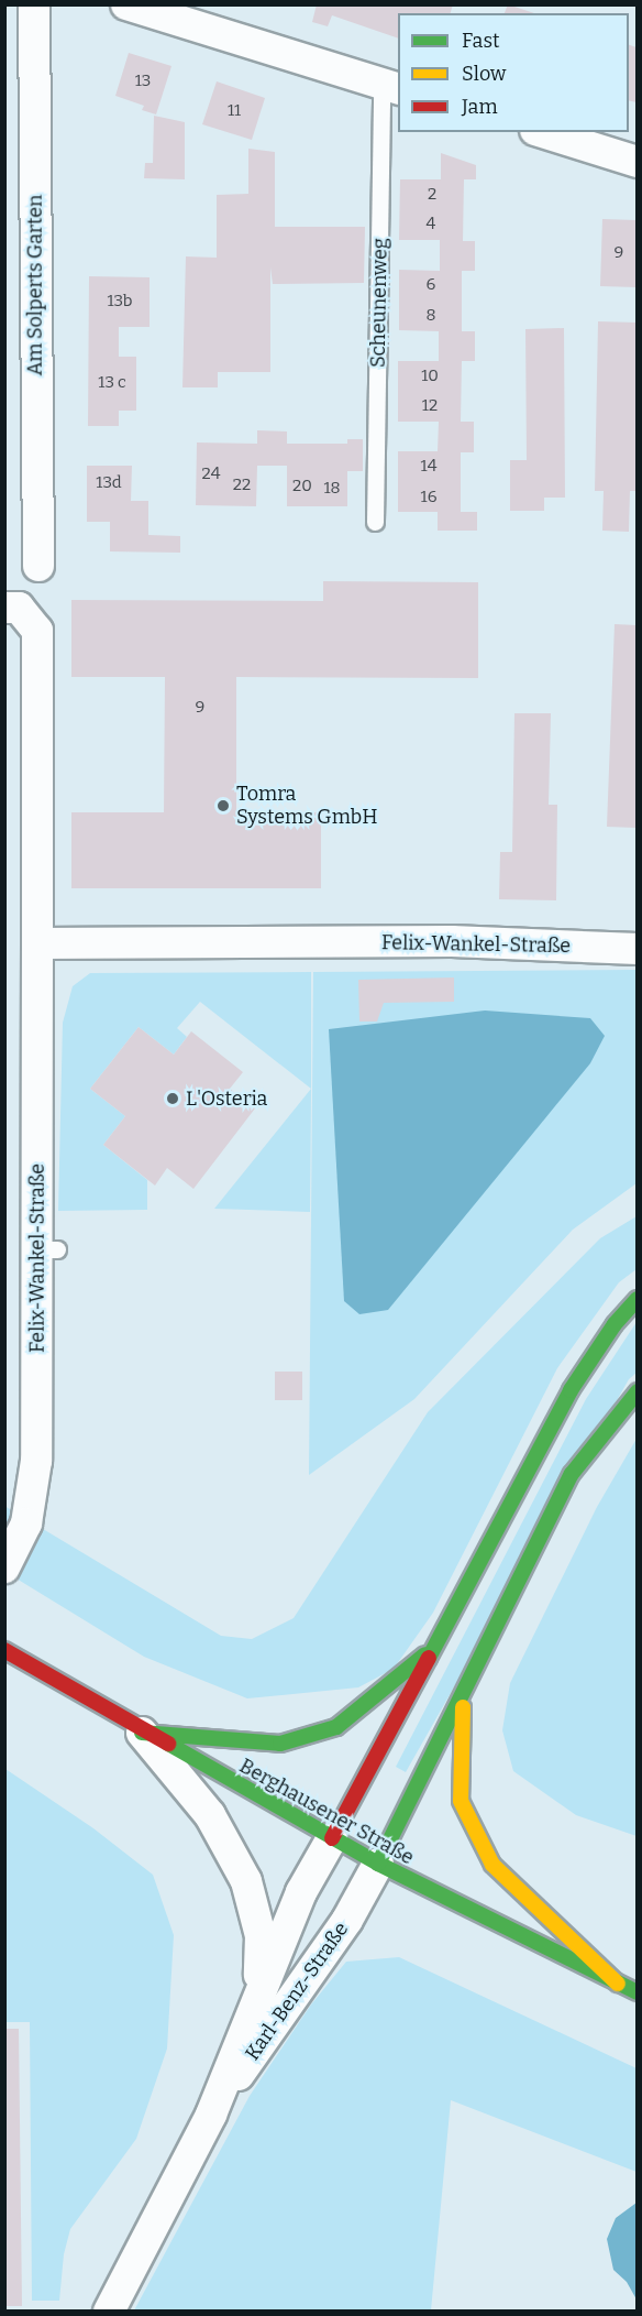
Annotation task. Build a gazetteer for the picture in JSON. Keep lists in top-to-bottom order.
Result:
{
  "streets": {
    "main road": ["Berghausener Straße"],
    "street": ["Am Solperts Garten", "Felix-Wankel-Straße", "Karl-Benz-Straße"],
    "lane": ["Scheunenweg"]
  },
  "crossings": [
    ["Berghausener Straße", "Karl-Benz-Straße"]
  ],
  "places": ["Tomra Systems GmbH", "L'Osteria"],
  "house_numbers": [
    "13",
    "11",
    "2",
    "4",
    "9",
    "6",
    "13b",
    "8",
    "10",
    "13 c",
    "12",
    "14",
    "24",
    "13d",
    "22",
    "20",
    "18",
    "16",
    "9"
  ],
  "legend": ["Fast", "Slow", "Jam"]
}
